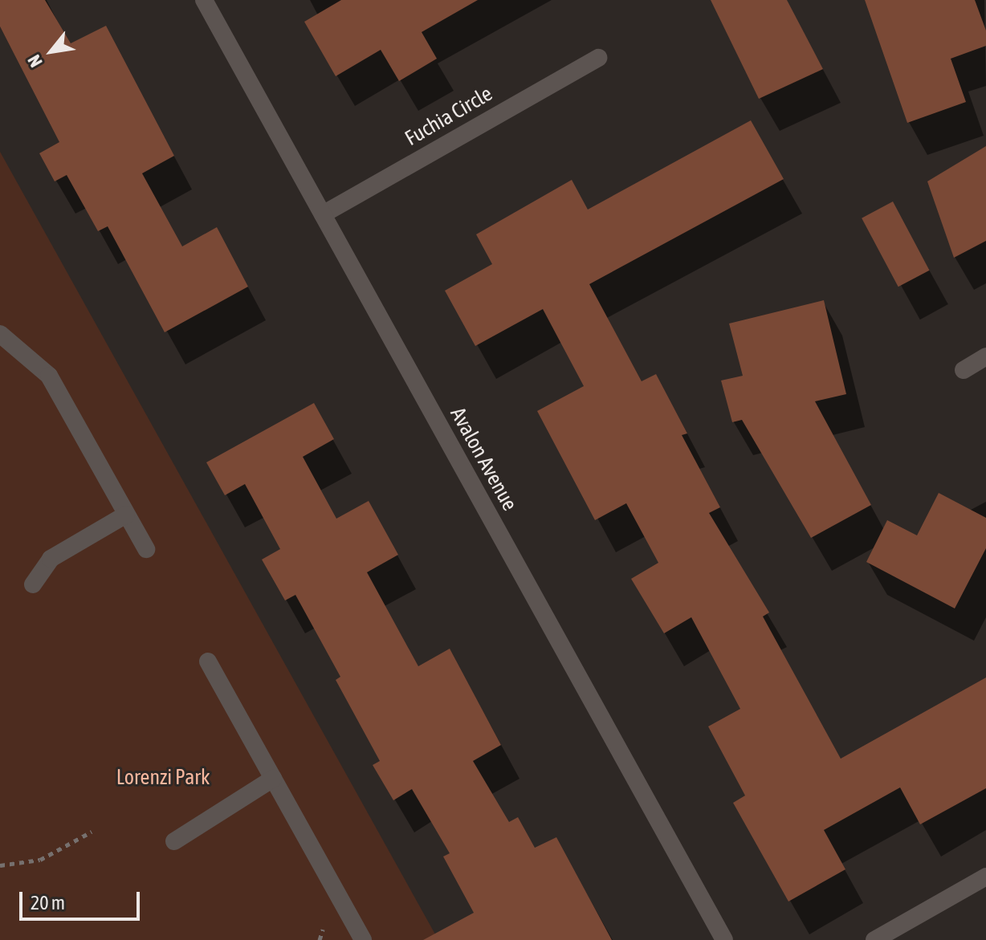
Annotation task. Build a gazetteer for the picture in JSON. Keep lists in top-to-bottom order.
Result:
{
  "streets": {
    "street": ["Fuchia Circle", "Avalon Avenue"]
  },
  "crossings": [
    ["Fuchia Circle", "Avalon Avenue"]
  ],
  "parks": ["Lorenzi Park"],
  "scale_bar": "20 m",
  "north": "bottom left"
}
